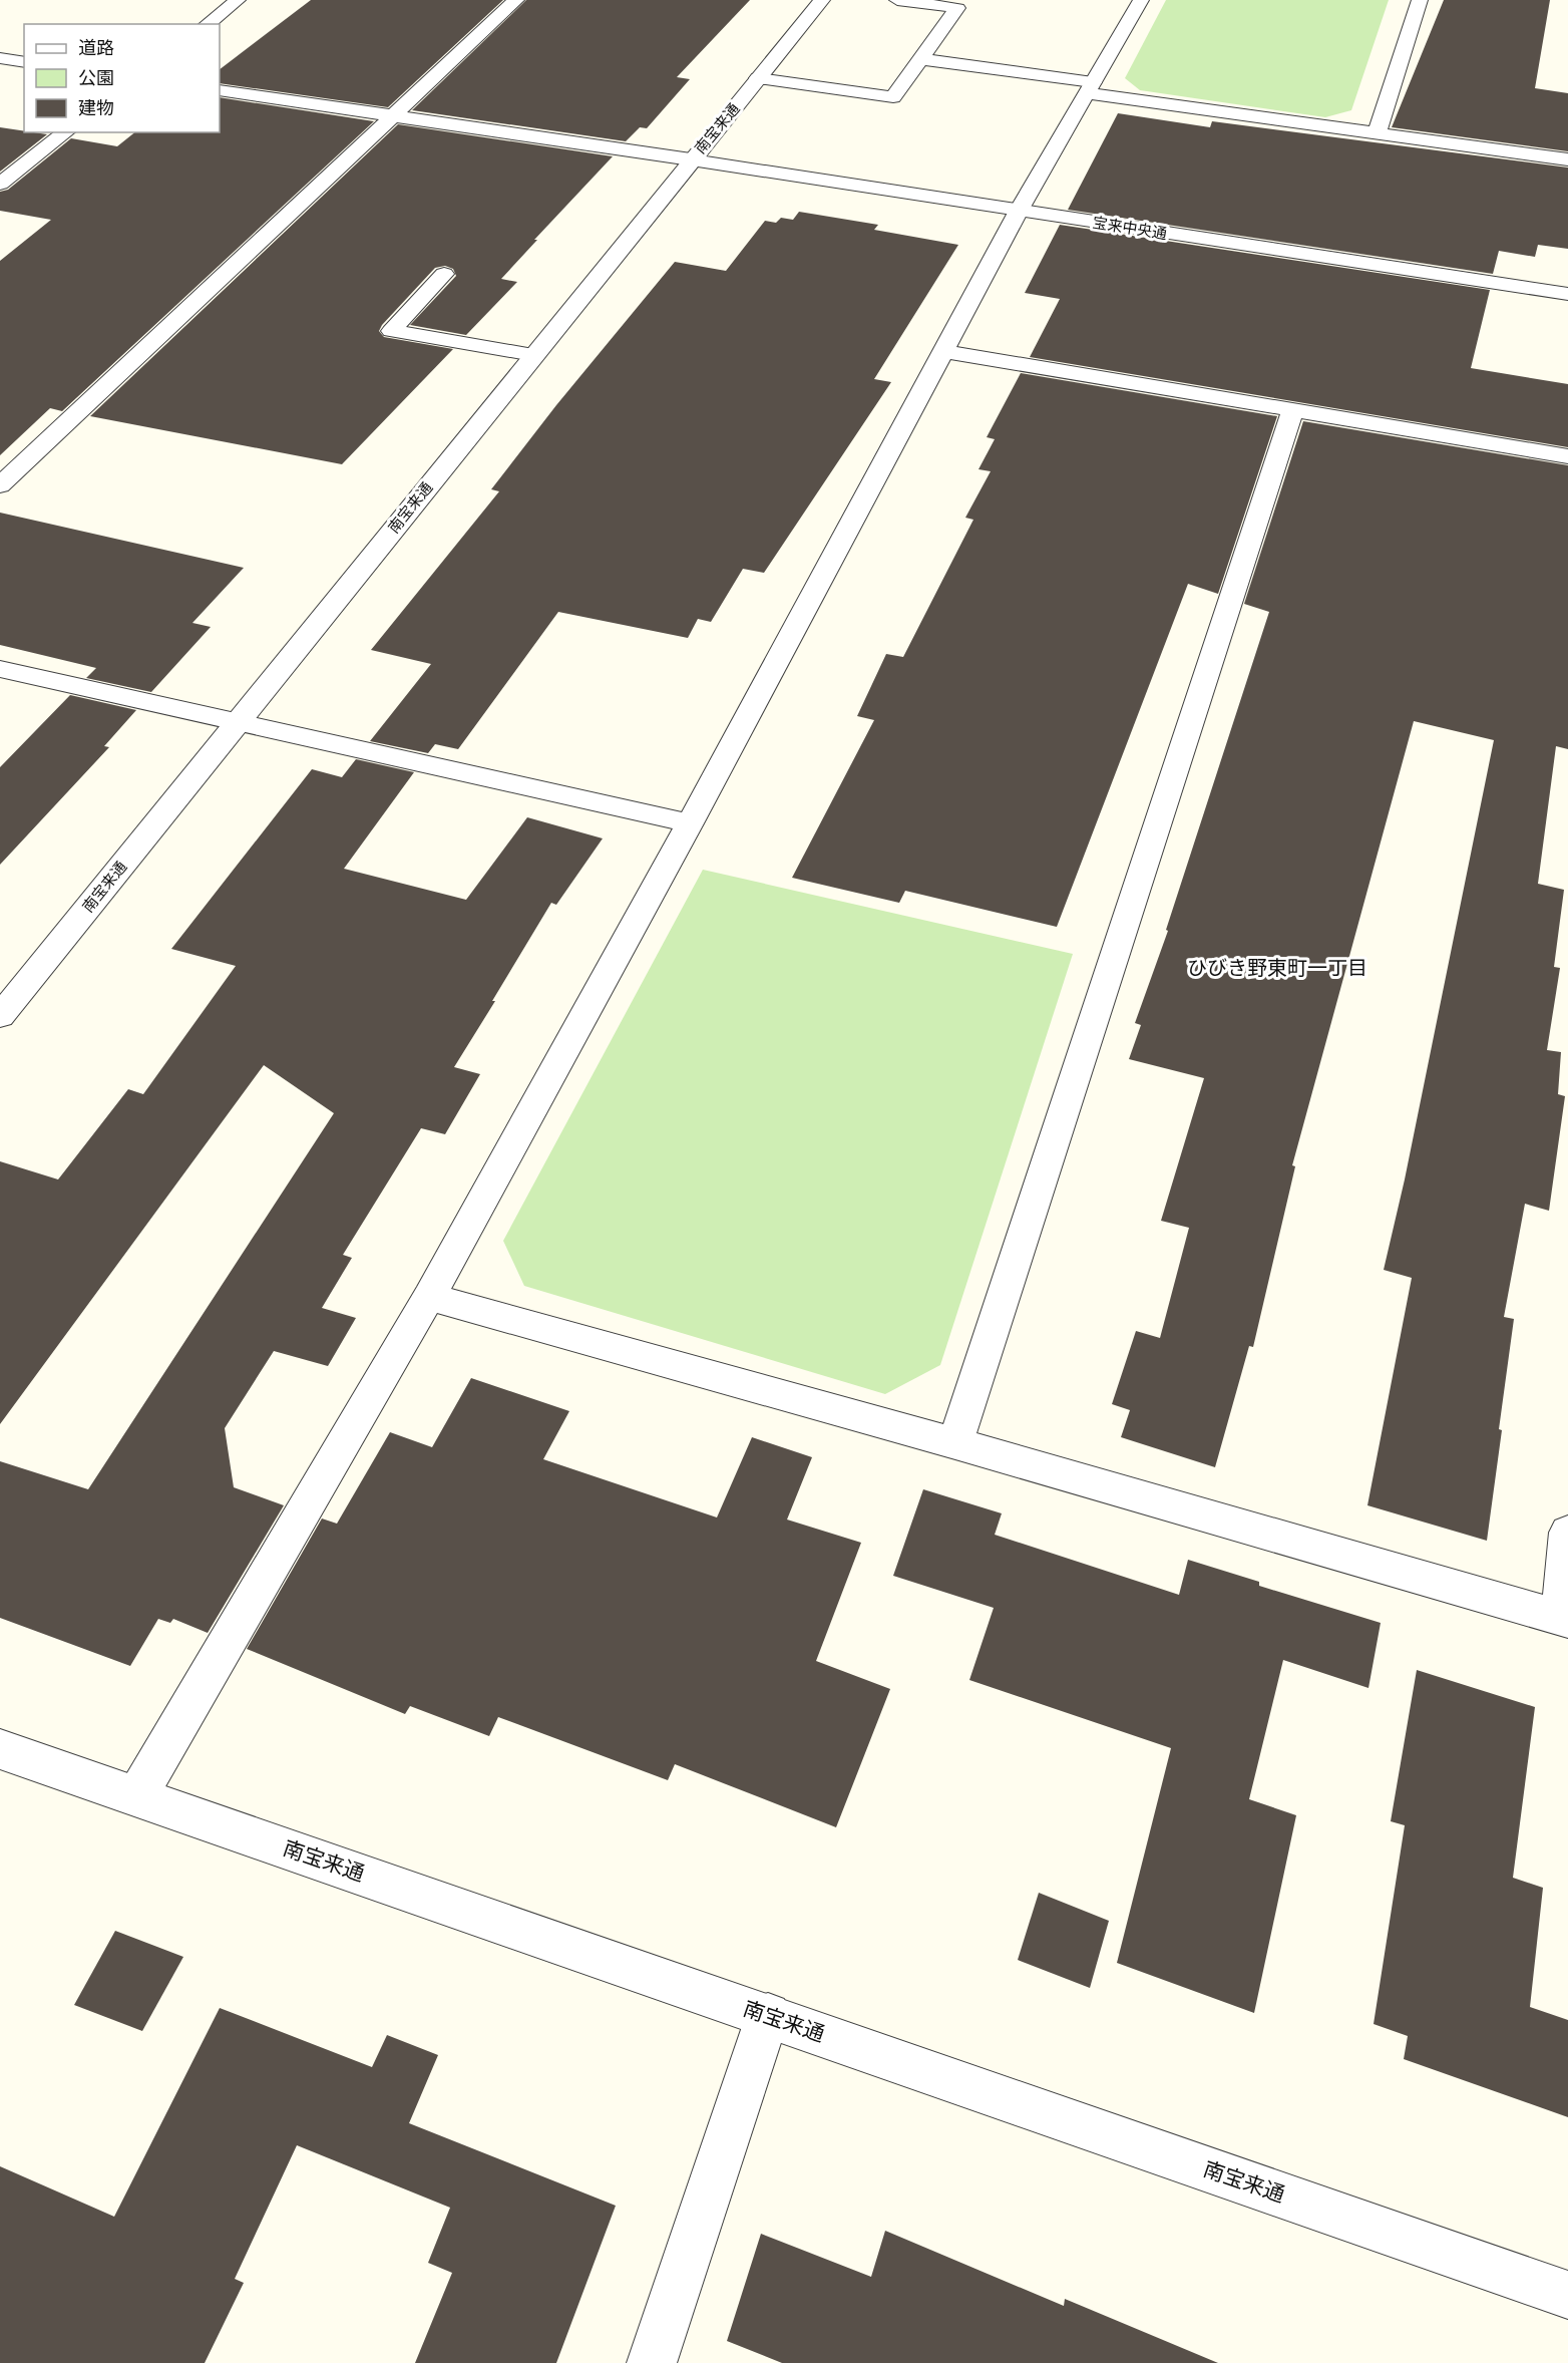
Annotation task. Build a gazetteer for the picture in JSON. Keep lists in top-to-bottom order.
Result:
{
  "streets": {
    "street": ["南宝来通", "宝来中央通"]
  },
  "crossings": [
    ["南宝来通", "宝来中央通"]
  ],
  "districts": ["ひびき野東町一丁目"],
  "legend": ["道路", "公園", "建物"]
}
